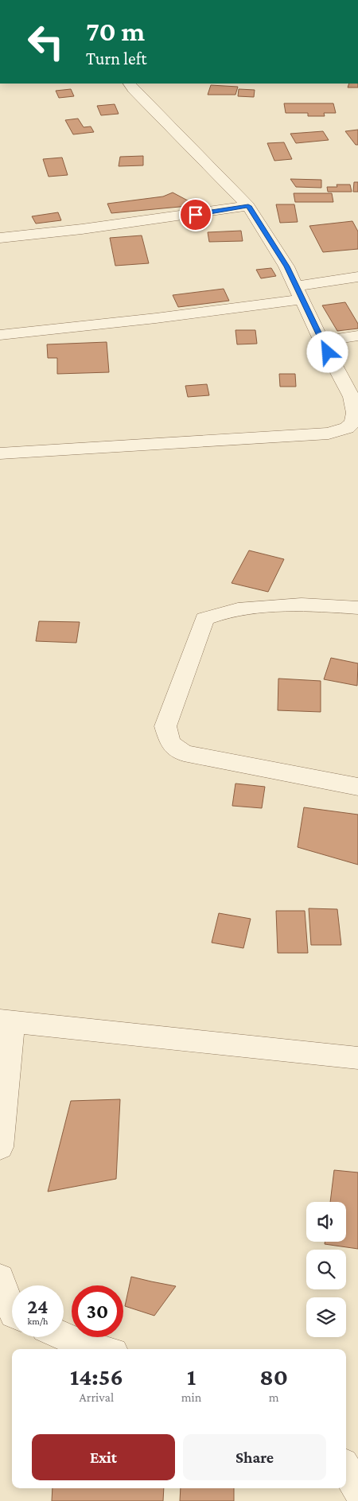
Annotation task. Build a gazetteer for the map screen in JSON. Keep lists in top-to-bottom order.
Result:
{
  "page": {
    "turn": ["70 m", "Turn left"],
    "speed": "24 km/h",
    "limit": "30",
    "eta": [
      "14:56",
      "Arrival",
      "1",
      "min",
      "80",
      "m"
    ],
    "buttons": ["Exit", "Share"]
  }
}
